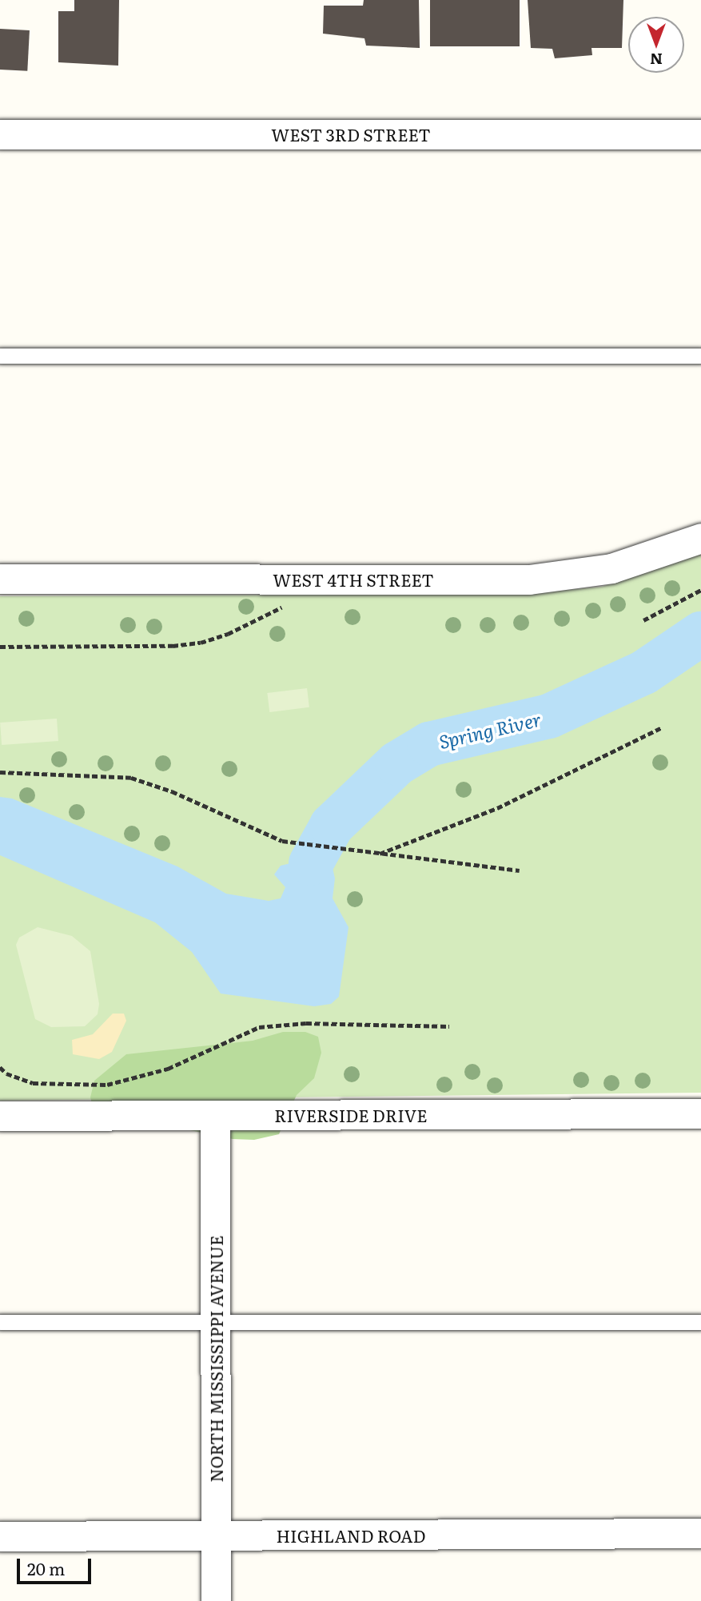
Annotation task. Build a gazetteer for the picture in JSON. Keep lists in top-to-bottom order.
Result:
{
  "streets": {
    "street": [
      "WEST 3RD STREET",
      "WEST 4TH STREET",
      "RIVERSIDE DRIVE",
      "NORTH MISSISSIPPI AVENUE",
      "HIGHLAND ROAD"
    ]
  },
  "crossings": [
    ["RIVERSIDE DRIVE", "NORTH MISSISSIPPI AVENUE"],
    ["NORTH MISSISSIPPI AVENUE", "HIGHLAND ROAD"]
  ],
  "water": ["Spring River"],
  "scale_bar": "20 m",
  "north": "bottom"
}
